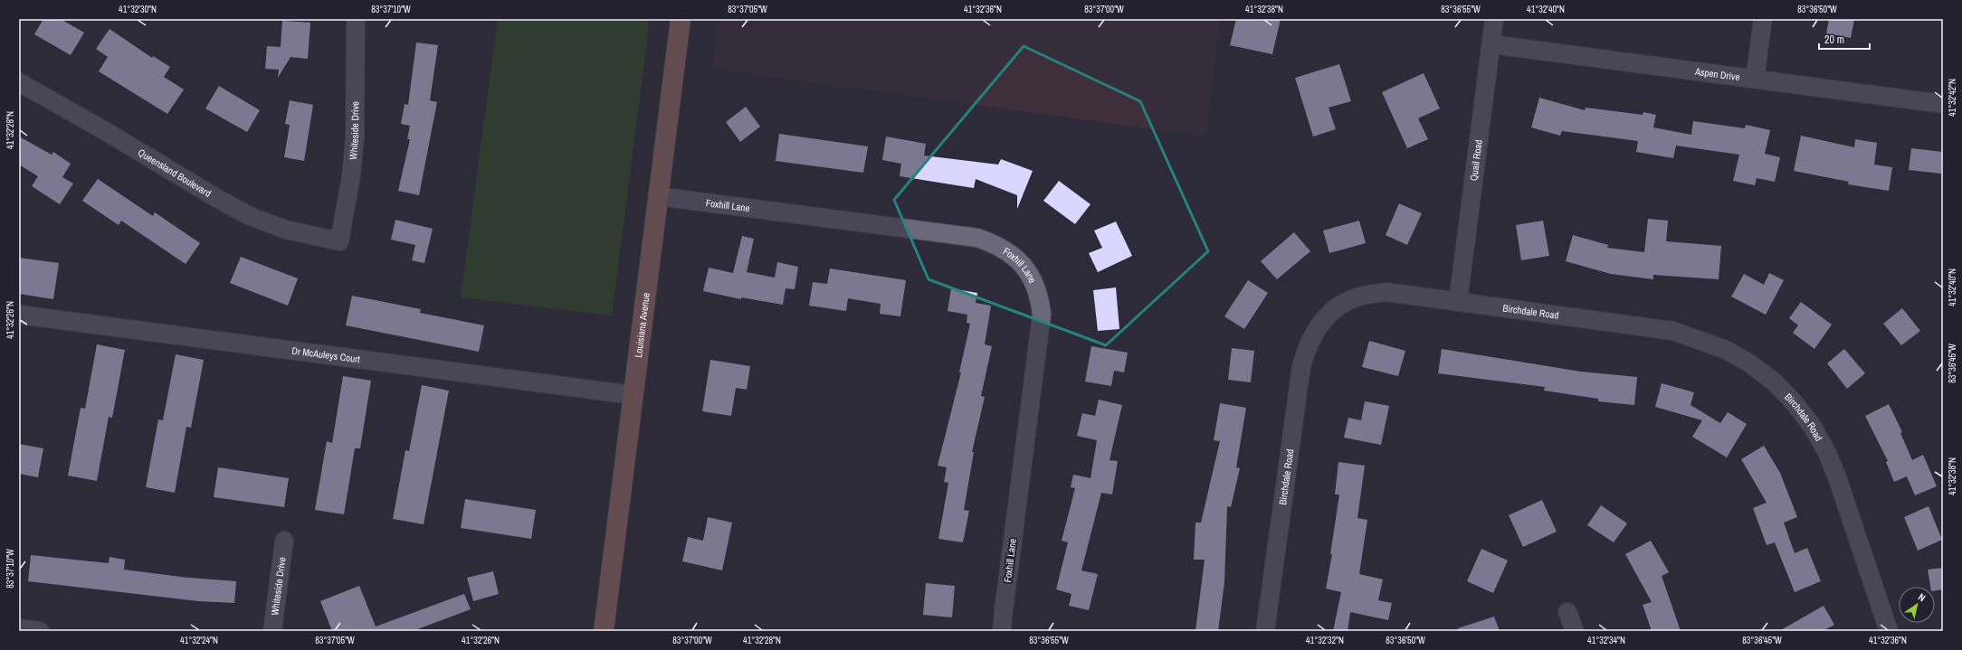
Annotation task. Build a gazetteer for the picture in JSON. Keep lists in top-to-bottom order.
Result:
{
  "streets": {
    "main road": ["Louisiana Avenue"],
    "street": [
      "Aspen Drive",
      "Whiteside Drive",
      "Quail Road",
      "Queensland Boulevard",
      "Foxhill Lane",
      "Birchdale Road",
      "Dr McAuleys Court"
    ]
  },
  "crossings": [
    ["Aspen Drive", "Quail Road"],
    ["Whiteside Drive", "Queensland Boulevard"],
    ["Quail Road", "Birchdale Road"],
    ["Foxhill Lane", "Louisiana Avenue"],
    ["Louisiana Avenue", "Dr McAuleys Court"]
  ],
  "scale_bar": "20 m",
  "north": "top right",
  "coordinates": [
    "41°32'30\"N",
    "83°37'10\"W",
    "83°37'05\"W",
    "41°32'36\"N",
    "83°37'00\"W",
    "41°32'38\"N",
    "83°36'55\"W",
    "41°32'40\"N",
    "83°36'50\"W",
    "41°32'42\"N",
    "41°32'28\"N",
    "41°32'26\"N",
    "83°36'45\"W",
    "41°32'24\"N",
    "41°32'32\"N",
    "41°32'34\"N"
  ]
}
